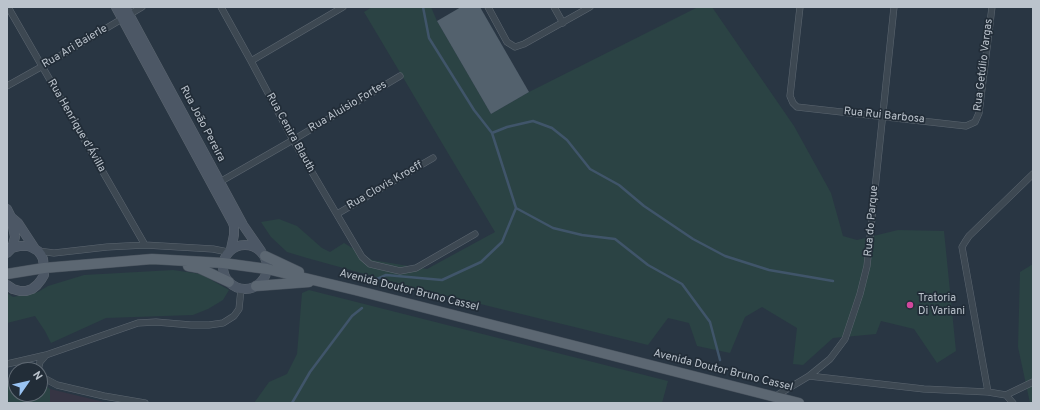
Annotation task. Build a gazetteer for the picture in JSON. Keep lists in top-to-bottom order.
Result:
{
  "streets": {
    "main road": ["Avenida Doutor Bruno Cassel"],
    "street": [
      "Rua Ari Baierle",
      "Rua Getúlio Vargas",
      "Rua Aluisio Fortes",
      "Rua Rui Barbosa",
      "Rua João Pereira",
      "Rua Henrique d'Ávilla",
      "Rua Cenira Blauth",
      "Rua Clovis Kroeff",
      "Rua do Parque"
    ]
  },
  "crossings": [
    ["Rua Ari Baierle", "Rua João Pereira"],
    ["Rua Ari Baierle", "Rua Henrique d'Ávilla"],
    ["Rua Getúlio Vargas", "Rua Rui Barbosa"],
    ["Rua Aluisio Fortes", "Rua João Pereira"],
    ["Rua Aluisio Fortes", "Rua Cenira Blauth"],
    ["Rua Rui Barbosa", "Rua do Parque"],
    ["Rua João Pereira", "Avenida Doutor Bruno Cassel"],
    ["Rua Cenira Blauth", "Rua Clovis Kroeff"],
    ["Rua do Parque", "Avenida Doutor Bruno Cassel"]
  ],
  "places": ["Tratoria Di Variani"],
  "north": "top right"
}
